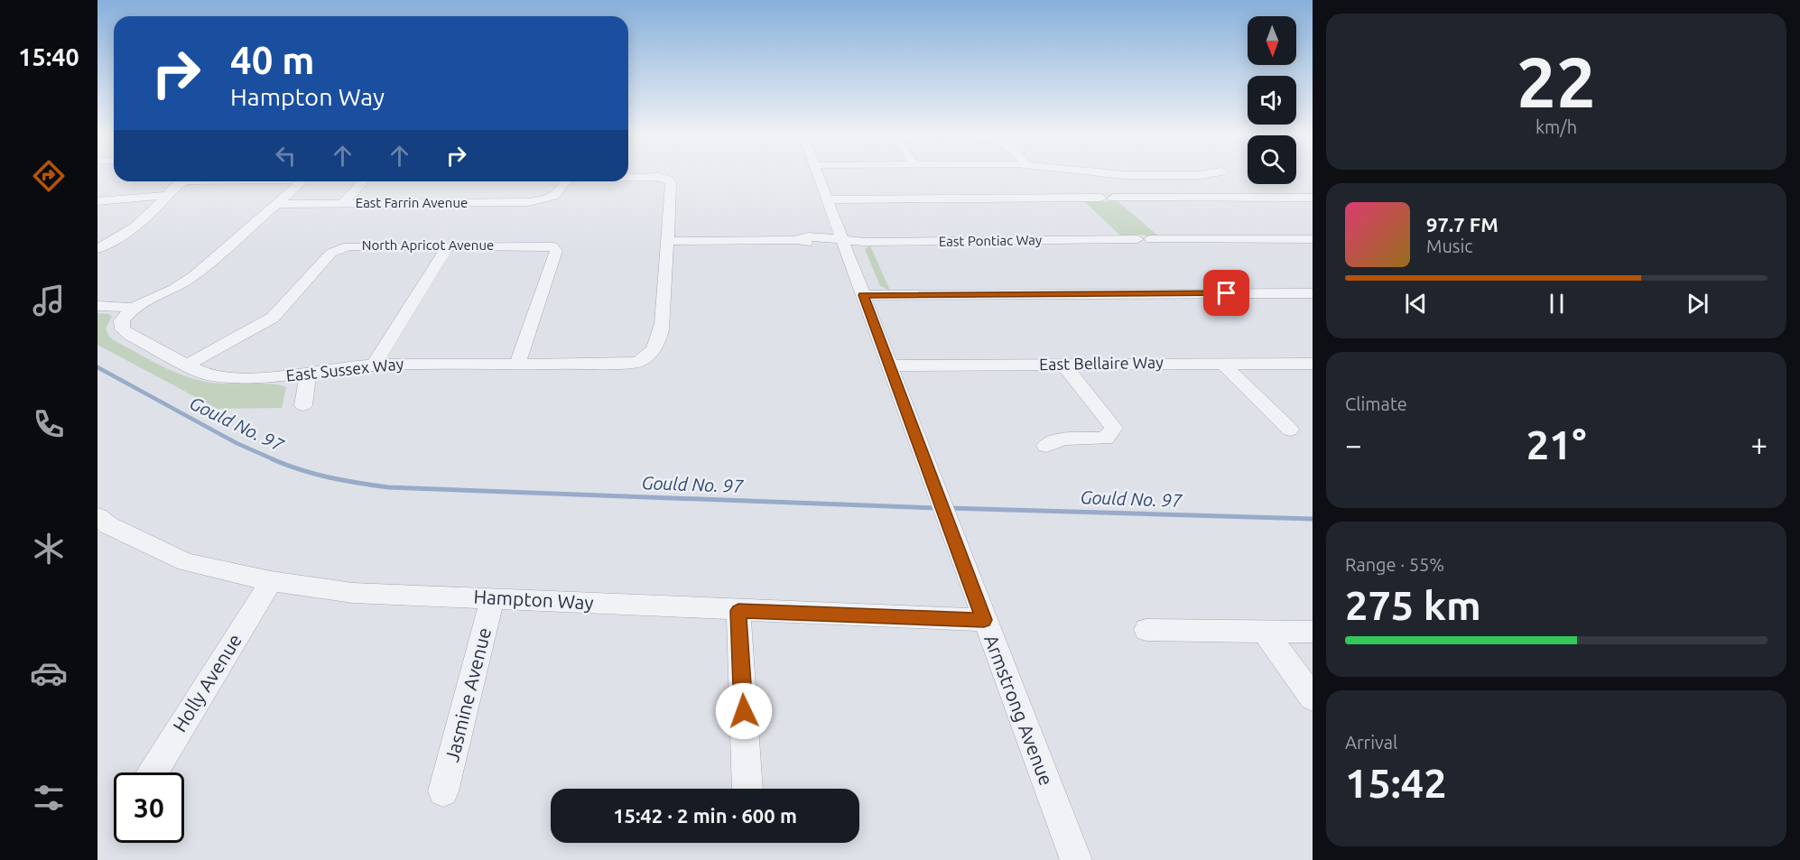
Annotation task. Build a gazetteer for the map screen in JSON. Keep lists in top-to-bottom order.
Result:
{
  "streets": {
    "street": [
      "East Farrin Avenue",
      "East Pontiac Way",
      "North Apricot Avenue",
      "East Bellaire Way",
      "East Sussex Way",
      "Hampton Way",
      "Holly Avenue",
      "Jasmine Avenue",
      "Armstrong Avenue"
    ]
  },
  "crossings": [
    ["East Pontiac Way", "East Sussex Way"],
    ["East Pontiac Way", "Armstrong Avenue"],
    ["North Apricot Avenue", "East Sussex Way"],
    ["East Bellaire Way", "Armstrong Avenue"],
    ["Hampton Way", "Holly Avenue"],
    ["Hampton Way", "Jasmine Avenue"],
    ["Hampton Way", "Armstrong Avenue"]
  ],
  "water": ["Gould No. 97"],
  "north": "bottom",
  "page": {
    "tabs": "15:40",
    "tile": [
      ["22", "km/h"],
      "Climate",
      ["Range · 55%", "275 km"],
      ["Arrival", "15:42"]
    ],
    "turn": ["40 m", "Hampton Way"],
    "song": ["97.7 FM", "Music"],
    "heat": ["−", "21°", "+"],
    "limit": "30",
    "trip": "15:42 · 2 min · 600 m"
  }
}
